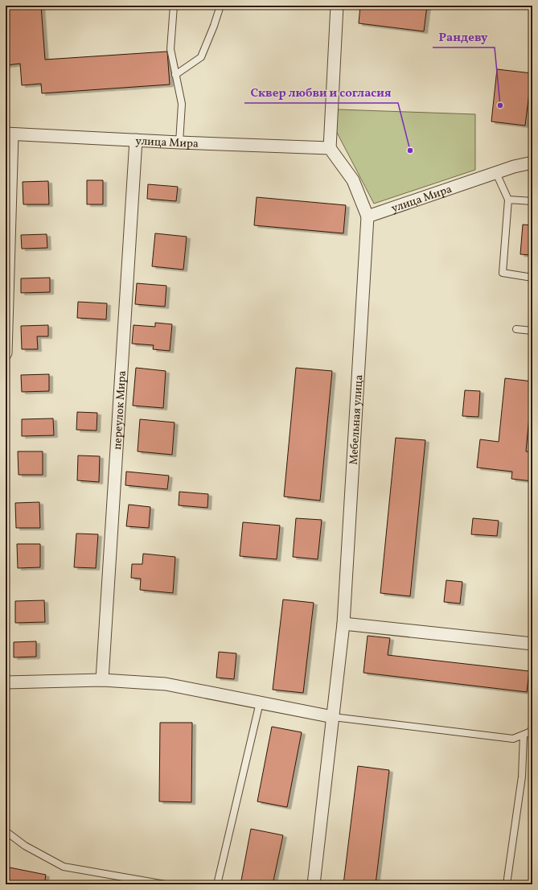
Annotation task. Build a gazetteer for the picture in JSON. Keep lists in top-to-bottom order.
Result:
{
  "streets": {
    "street": ["улица Мира", "переулок Мира", "Мебельная улица"]
  },
  "crossings": [
    ["улица Мира", "переулок Мира"],
    ["улица Мира", "Мебельная улица"]
  ],
  "places": ["Рандеву", "Сквер любви и согласия"]
}
